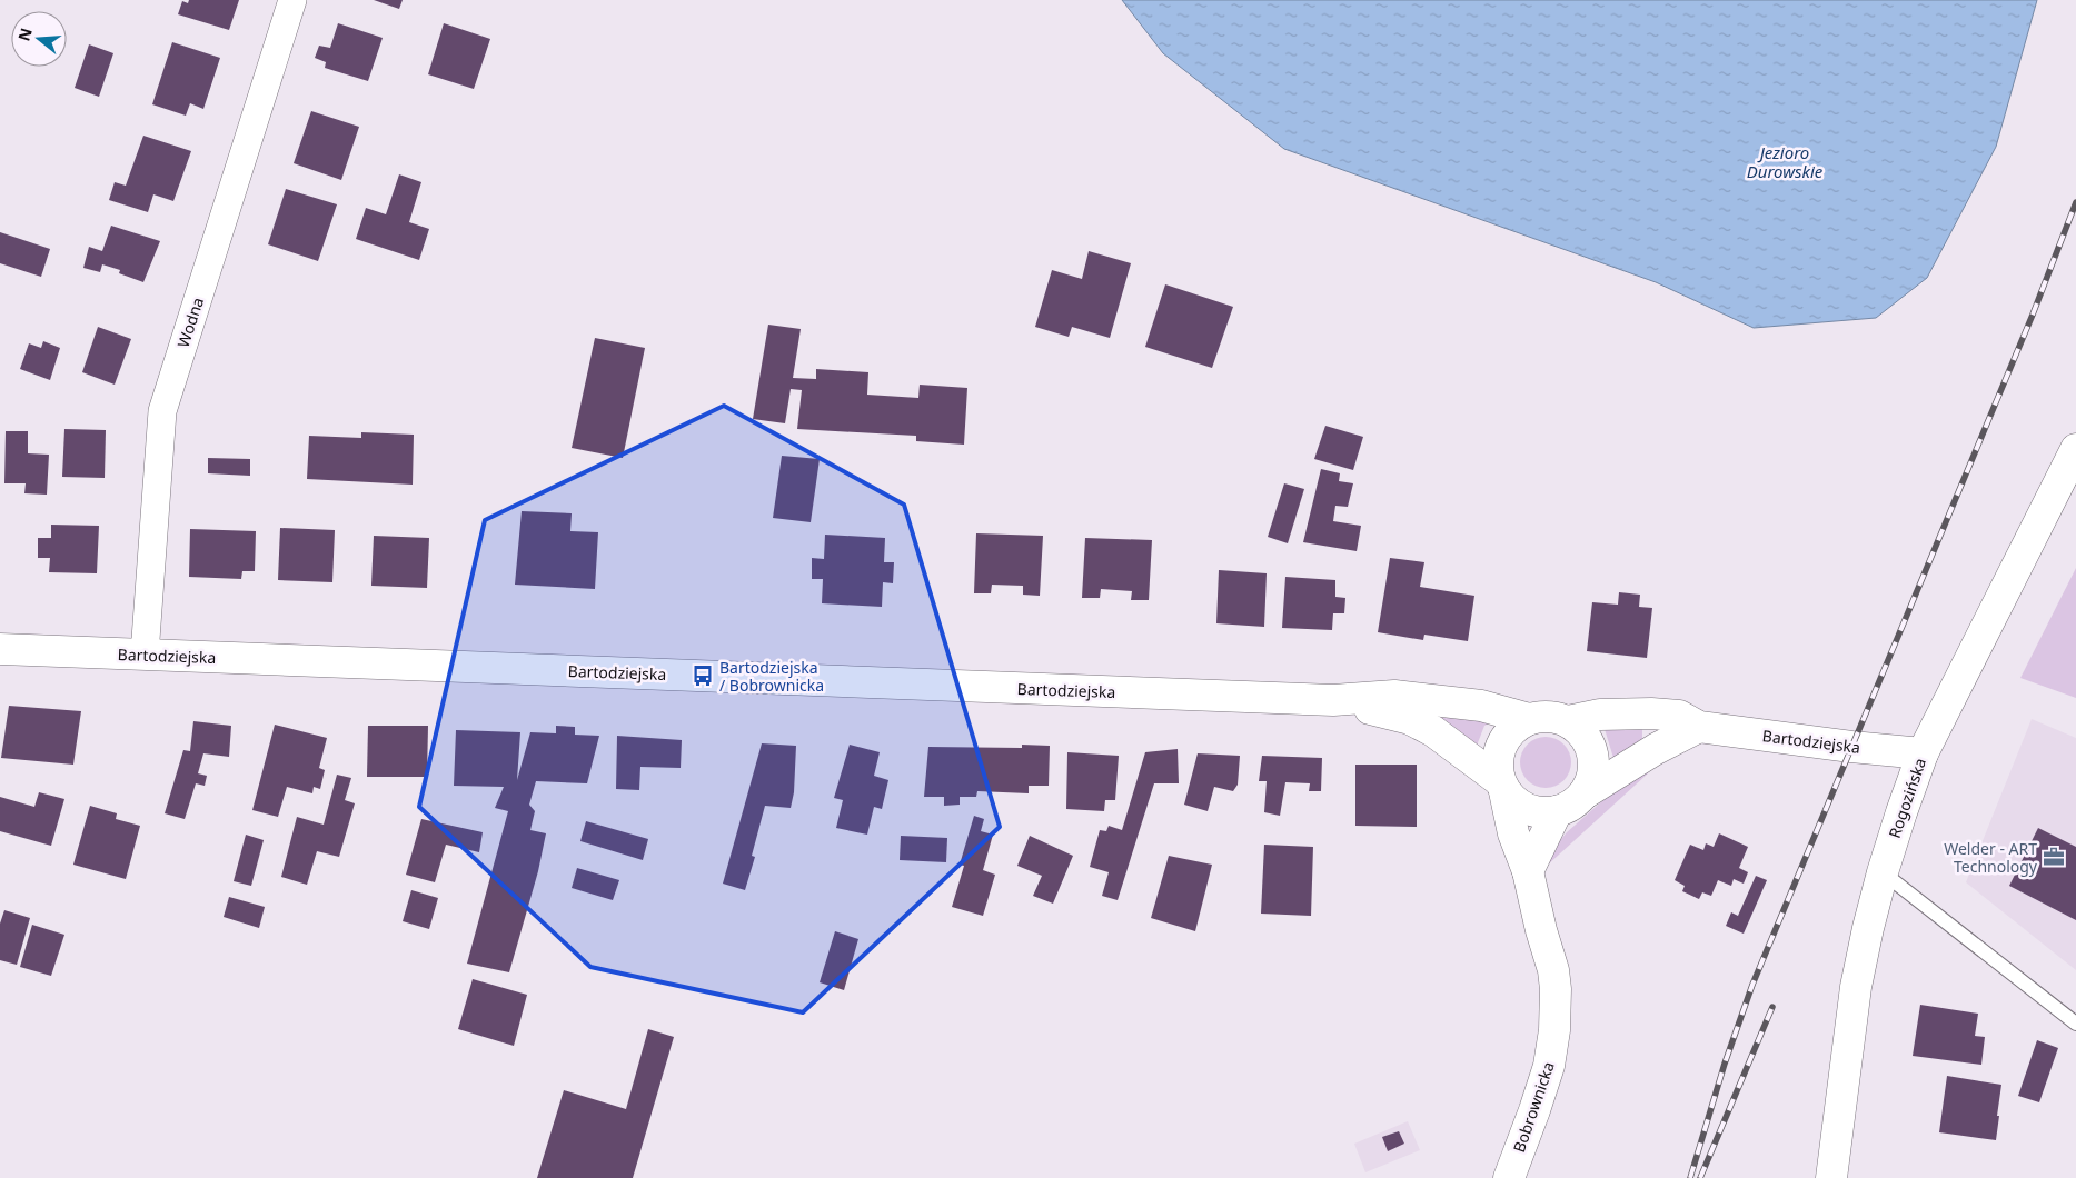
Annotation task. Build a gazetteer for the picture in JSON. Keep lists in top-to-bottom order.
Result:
{
  "streets": {
    "street": [
      "Wodna",
      "Bartodziejska",
      "Rogozińska",
      "Bobrownicka"
    ]
  },
  "crossings": [
    ["Wodna", "Bartodziejska"],
    ["Bartodziejska", "Rogozińska"],
    ["Bartodziejska", "Bobrownicka"]
  ],
  "water": ["Jezioro Durowskie"],
  "places": {
    "bus stop": ["Bartodziejska / Bobrownicka"],
    "office": ["Welder - ART Technology"]
  },
  "north": "left"
}
